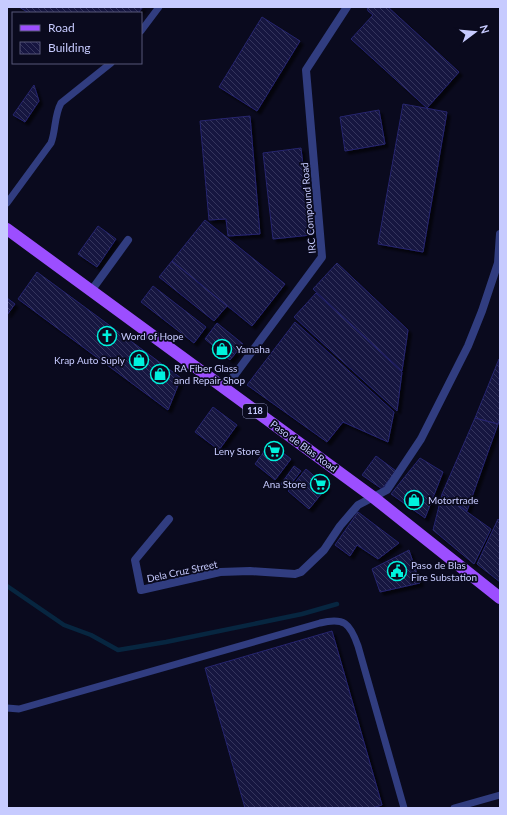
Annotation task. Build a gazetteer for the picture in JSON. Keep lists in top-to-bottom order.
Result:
{
  "streets": {
    "main road": ["118", "Paso de Blas Road"],
    "street": ["IRC Compound Road", "Dela Cruz Street"]
  },
  "crossings": [
    ["IRC Compound Road", "Paso de Blas Road"],
    ["Paso de Blas Road", "Dela Cruz Street"]
  ],
  "places": {
    "church": ["Word of Hope"],
    "shop": [
      "Yamaha",
      "Krap Auto Suply",
      "RA Fiber Glass and Repair Shop",
      "Motortrade"
    ],
    "supermarket": ["Leny Store", "Ana Store"],
    "public building": ["Paso de Blas Fire Substation"]
  },
  "legend": ["Road", "Building"],
  "north": "right"
}
